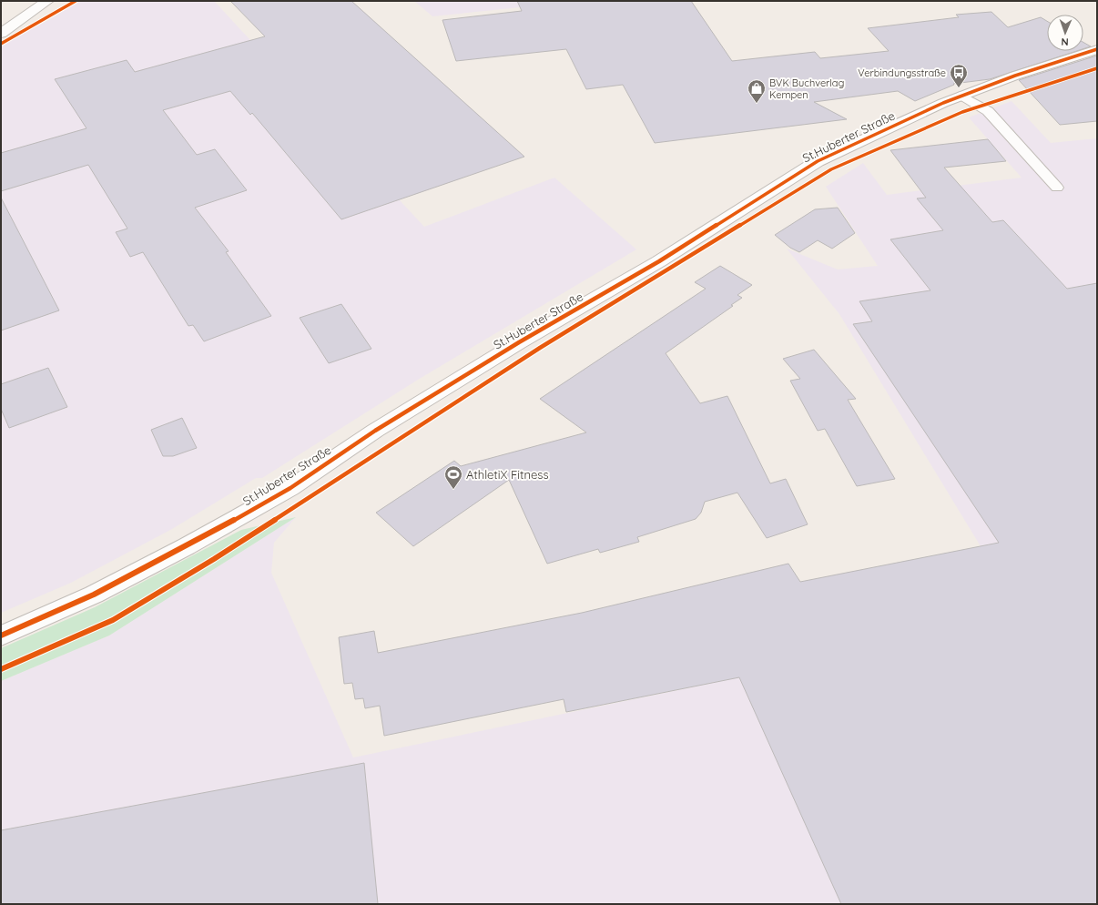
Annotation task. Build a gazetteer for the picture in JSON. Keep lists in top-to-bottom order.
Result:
{
  "streets": {
    "street": ["St.Huberter Straße"]
  },
  "places": {
    "bus stop": ["Verbindungsstraße"],
    "shop": ["BVK Buchverlag Kempen"],
    "sports": ["AthletiX Fitness"]
  },
  "north": "bottom"
}
